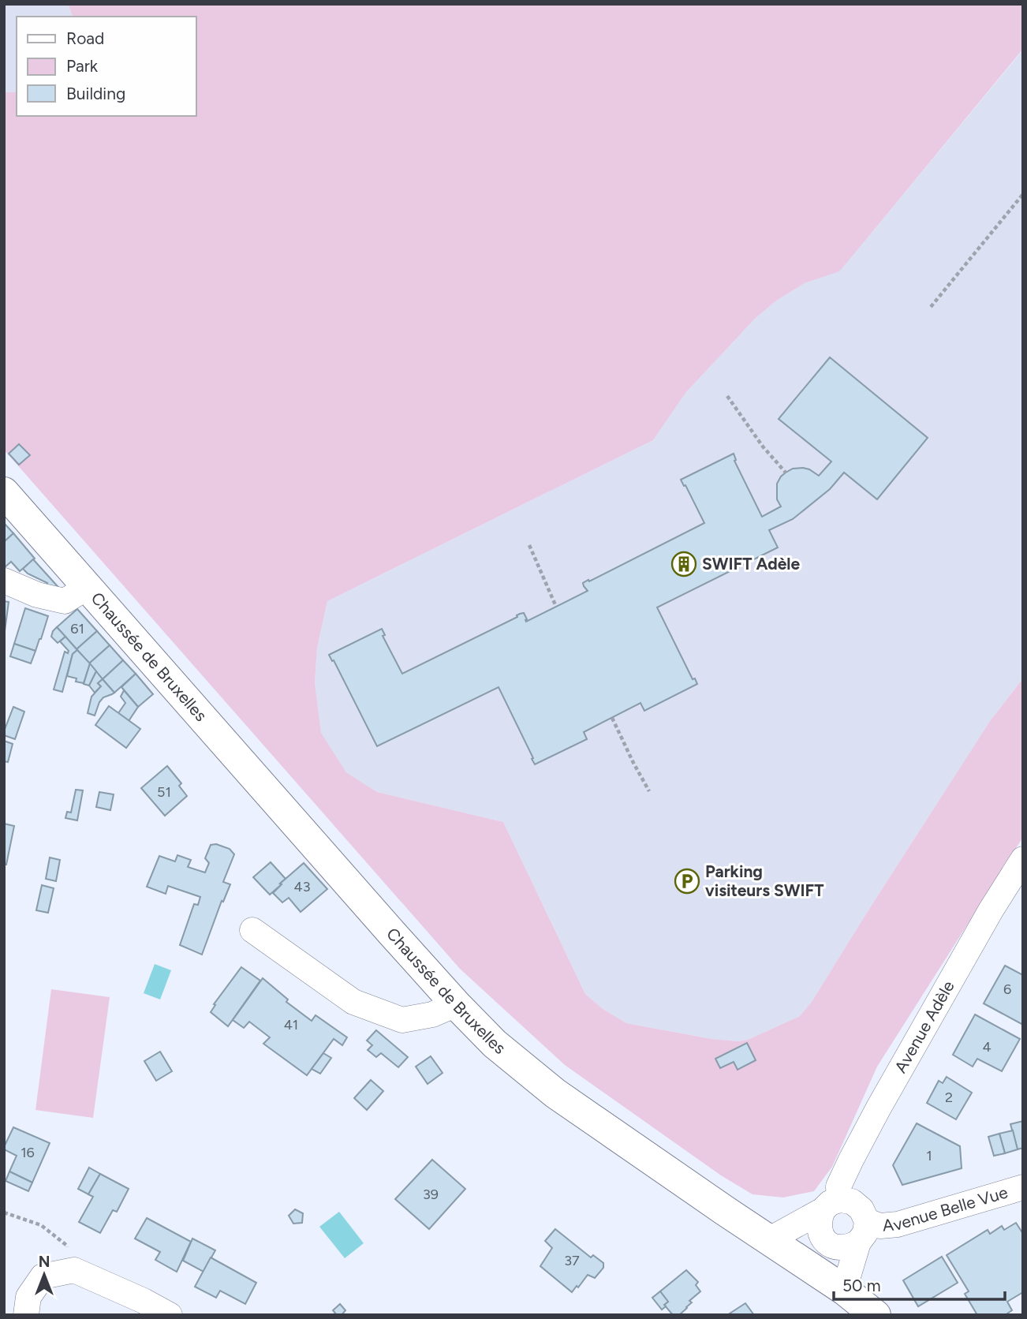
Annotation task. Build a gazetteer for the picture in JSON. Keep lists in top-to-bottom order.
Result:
{
  "streets": {
    "main road": ["Chaussée de Bruxelles"],
    "street": ["Avenue Adèle", "Avenue Belle Vue"]
  },
  "crossings": [
    ["Avenue Adèle", "Avenue Belle Vue"]
  ],
  "places": {
    "building": ["SWIFT Adèle"],
    "parking": ["Parking visiteurs SWIFT"]
  },
  "house_numbers": [
    "61",
    "51",
    "43",
    "6",
    "41",
    "4",
    "2",
    "16",
    "1",
    "39",
    "37"
  ],
  "legend": ["Road", "Park", "Building"],
  "scale_bar": "50 m",
  "north": "top"
}
